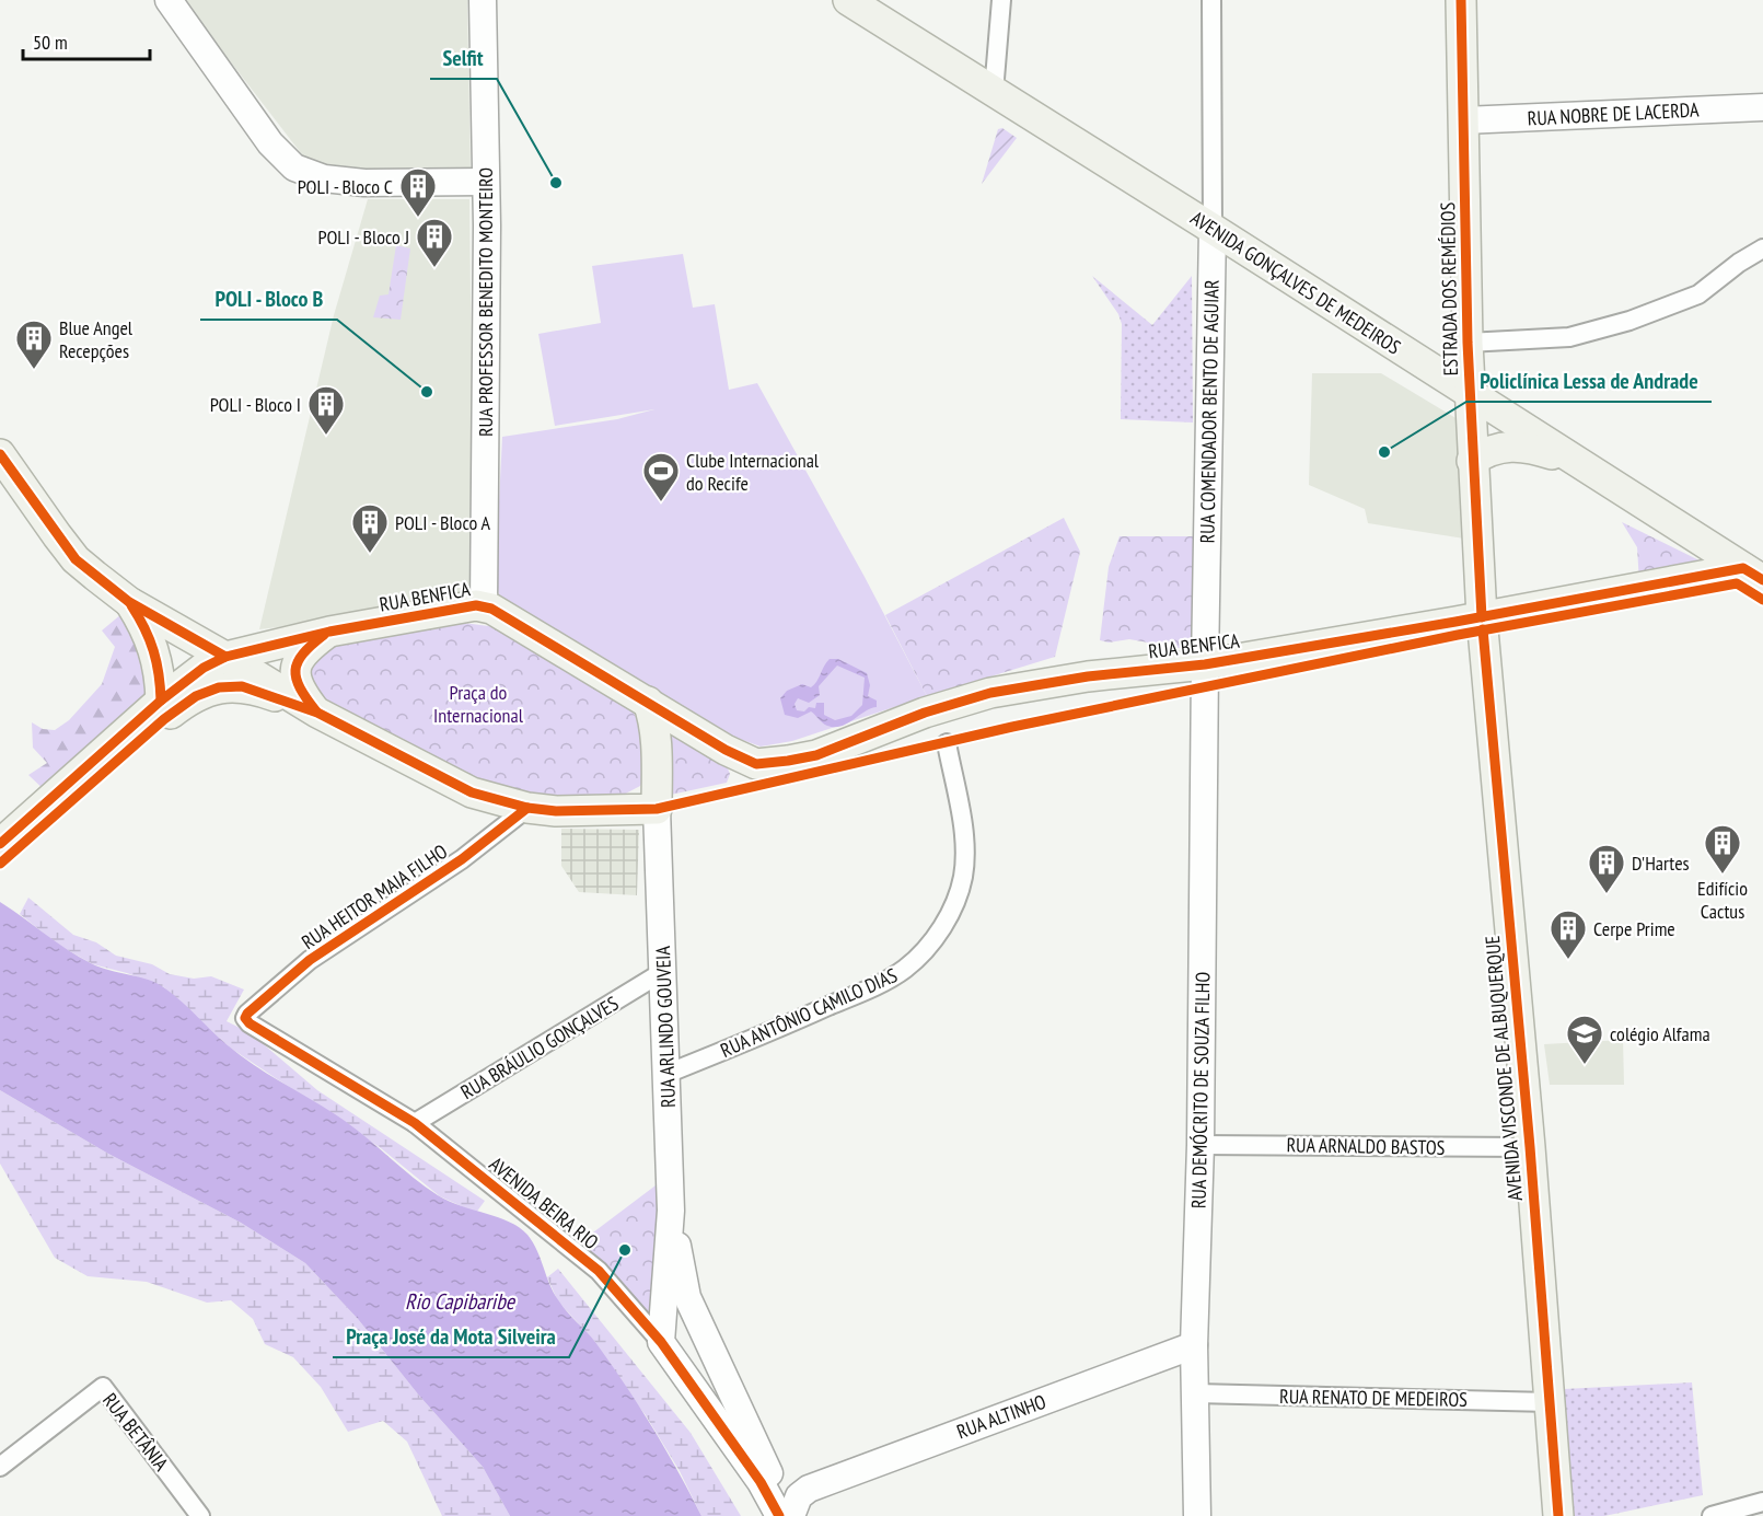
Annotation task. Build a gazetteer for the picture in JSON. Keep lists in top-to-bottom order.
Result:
{
  "streets": {
    "main road": [
      "AVENIDA GONÇALVES DE MEDEIROS",
      "ESTRADA DOS REMÉDIOS",
      "RUA BENFICA",
      "AVENIDA VISCONDE DE ALBUQUERQUE"
    ],
    "street": [
      "RUA NOBRE DE LACERDA",
      "RUA PROFESSOR BENEDITO MONTEIRO",
      "RUA COMENDADOR BENTO DE AGUIAR",
      "RUA HEITOR MAIA FILHO",
      "RUA ANTÔNIO CAMILO DIAS",
      "RUA ARLINDO GOUVEIA",
      "RUA BRÁULIO GONÇALVES",
      "RUA DEMÓCRITO DE SOUZA FILHO",
      "RUA ARNALDO BASTOS",
      "AVENIDA BEIRA RIO",
      "RUA RENATO DE MEDEIROS",
      "RUA ALTINHO",
      "RUA BETÂNIA"
    ]
  },
  "crossings": [
    ["RUA NOBRE DE LACERDA", "ESTRADA DOS REMÉDIOS"],
    ["AVENIDA GONÇALVES DE MEDEIROS", "ESTRADA DOS REMÉDIOS"],
    ["AVENIDA GONÇALVES DE MEDEIROS", "RUA COMENDADOR BENTO DE AGUIAR"],
    ["AVENIDA GONÇALVES DE MEDEIROS", "RUA BENFICA"],
    ["ESTRADA DOS REMÉDIOS", "RUA BENFICA"],
    ["ESTRADA DOS REMÉDIOS", "AVENIDA VISCONDE DE ALBUQUERQUE"],
    ["RUA PROFESSOR BENEDITO MONTEIRO", "RUA BENFICA"],
    ["RUA COMENDADOR BENTO DE AGUIAR", "RUA BENFICA"],
    ["RUA COMENDADOR BENTO DE AGUIAR", "RUA DEMÓCRITO DE SOUZA FILHO"],
    ["RUA BENFICA", "AVENIDA VISCONDE DE ALBUQUERQUE"],
    ["RUA BENFICA", "RUA DEMÓCRITO DE SOUZA FILHO"],
    ["RUA HEITOR MAIA FILHO", "AVENIDA BEIRA RIO"],
    ["RUA ANTÔNIO CAMILO DIAS", "RUA ARLINDO GOUVEIA"],
    ["RUA ARLINDO GOUVEIA", "RUA BRÁULIO GONÇALVES"],
    ["RUA ARLINDO GOUVEIA", "AVENIDA BEIRA RIO"],
    ["RUA ARLINDO GOUVEIA", "RUA ALTINHO"],
    ["RUA BRÁULIO GONÇALVES", "AVENIDA BEIRA RIO"],
    ["AVENIDA VISCONDE DE ALBUQUERQUE", "RUA ARNALDO BASTOS"],
    ["AVENIDA VISCONDE DE ALBUQUERQUE", "RUA RENATO DE MEDEIROS"],
    ["RUA DEMÓCRITO DE SOUZA FILHO", "RUA ARNALDO BASTOS"],
    ["RUA DEMÓCRITO DE SOUZA FILHO", "RUA RENATO DE MEDEIROS"],
    ["RUA DEMÓCRITO DE SOUZA FILHO", "RUA ALTINHO"]
  ],
  "water": ["Rio Capibaribe"],
  "parks": ["Praça do Internacional"],
  "places": {
    "other": [
      "Selfit",
      "POLI - Bloco B",
      "Policlínica Lessa de Andrade",
      "Praça José da Mota Silveira"
    ],
    "building": [
      "POLI - Bloco C",
      "POLI - Bloco J",
      "Blue Angel Recepções",
      "POLI - Bloco I",
      "POLI - Bloco A",
      "Edifício Cactus",
      "D'Hartes",
      "Cerpe Prime"
    ],
    "sports": ["Clube Internacional do Recife"],
    "school or university": ["colégio Alfama"]
  },
  "scale_bar": "50 m"
}
